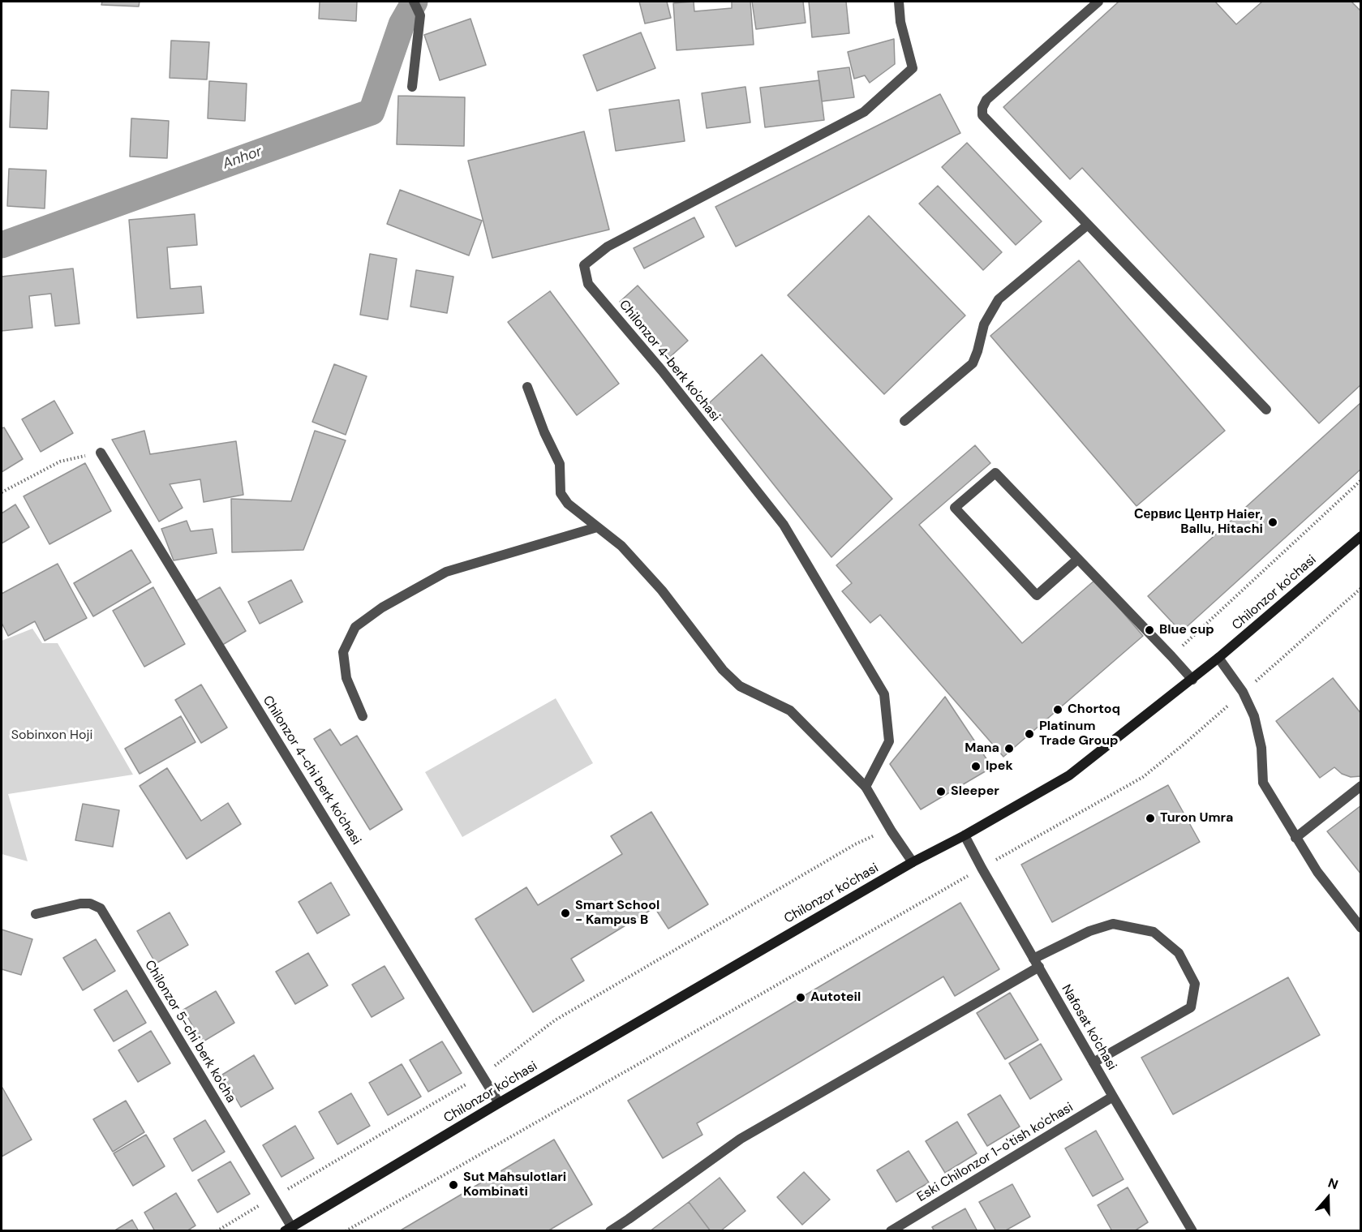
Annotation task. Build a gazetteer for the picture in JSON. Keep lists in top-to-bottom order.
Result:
{
  "streets": {
    "main road": ["Chilonzor ko'chasi"],
    "street": [
      "Chilonzor 4-berk ko'chasi",
      "Chilonzor 4-chi berk ko'chasi",
      "Nafosat ko'chasi",
      "Chilonzor 5-chi berk ko'cha",
      "Eski Chilonzor 1-o'tish ko'chasi"
    ]
  },
  "crossings": [
    ["Chilonzor ko'chasi", "Chilonzor 4-chi berk ko'chasi"],
    ["Chilonzor ko'chasi", "Nafosat ko'chasi"],
    ["Chilonzor ko'chasi", "Chilonzor 5-chi berk ko'cha"],
    ["Nafosat ko'chasi", "Eski Chilonzor 1-o'tish ko'chasi"]
  ],
  "water": ["Anhor"],
  "parks": ["Sobinxon Hoji"],
  "places": [
    "Сервис Центр Haier, Ballu, Hitachi",
    "Blue cup",
    "Chortoq",
    "Platinum Trade Group",
    "Mana",
    "Ipek",
    "Sleeper",
    "Turon Umra",
    "Smart School - Kampus B",
    "Autoteil",
    "Sut Mahsulotlari Kombinati"
  ],
  "north": "top"
}
